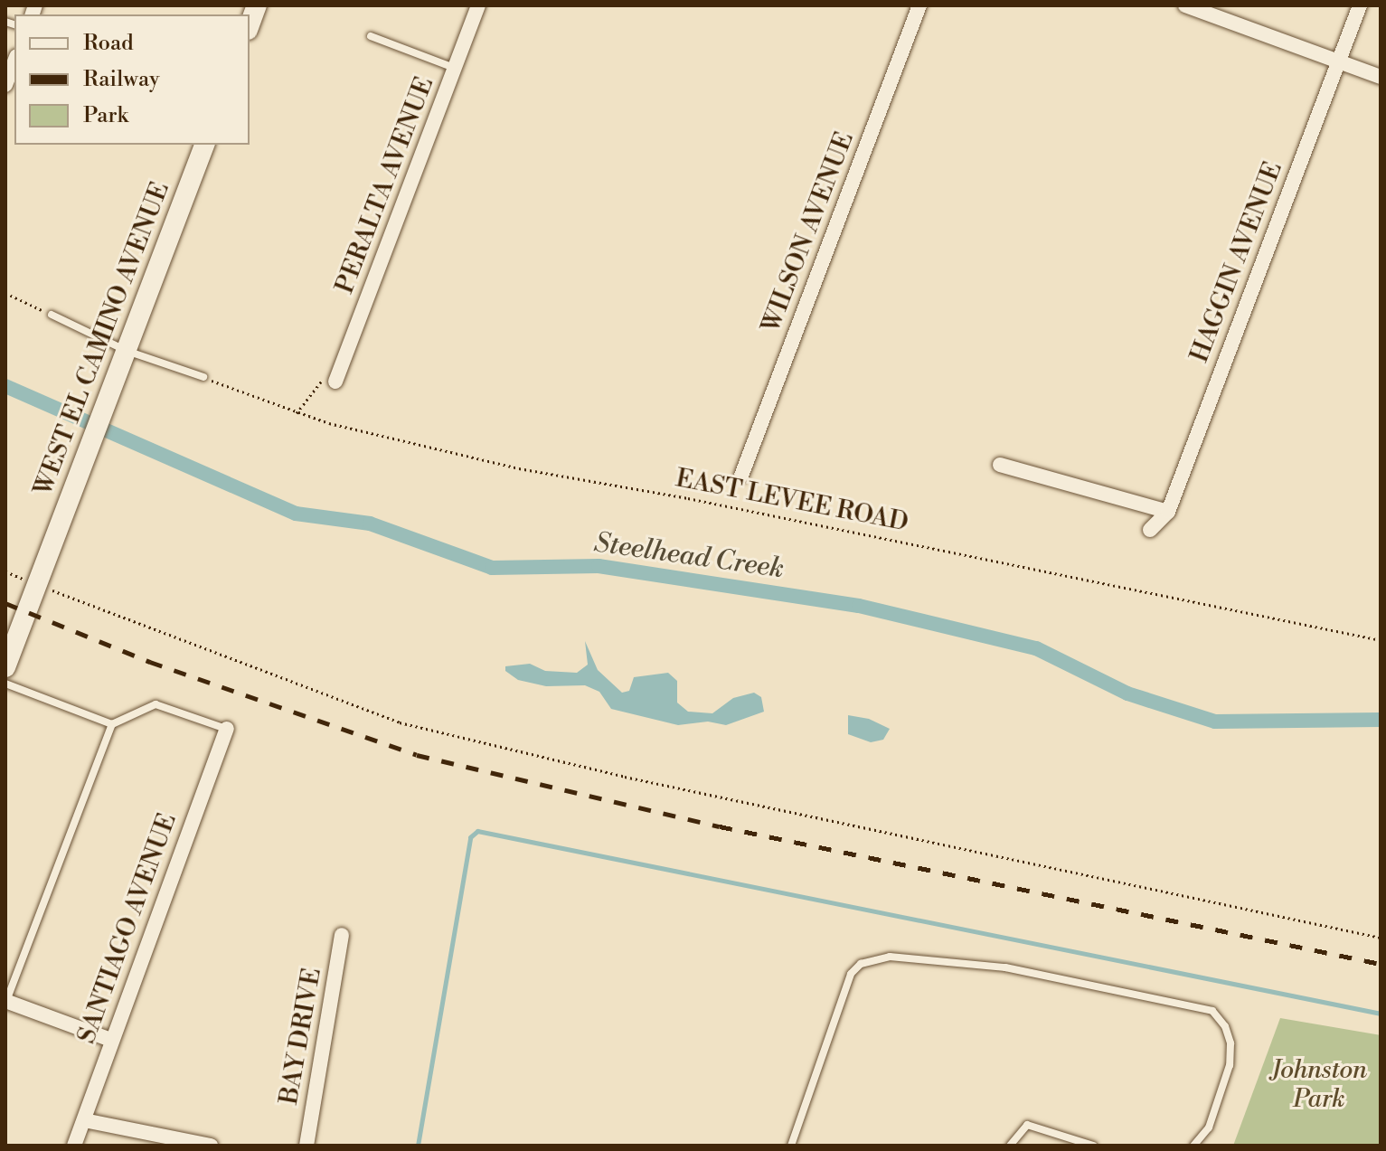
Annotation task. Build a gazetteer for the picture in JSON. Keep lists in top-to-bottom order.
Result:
{
  "streets": {
    "main road": ["WEST EL CAMINO AVENUE"],
    "street": [
      "PERALTA AVENUE",
      "WILSON AVENUE",
      "HAGGIN AVENUE",
      "SANTIAGO AVENUE",
      "BAY DRIVE"
    ],
    "path": ["EAST LEVEE ROAD"]
  },
  "water": ["Steelhead Creek"],
  "parks": ["Johnston Park"],
  "legend": ["Road", "Railway", "Park"]
}
